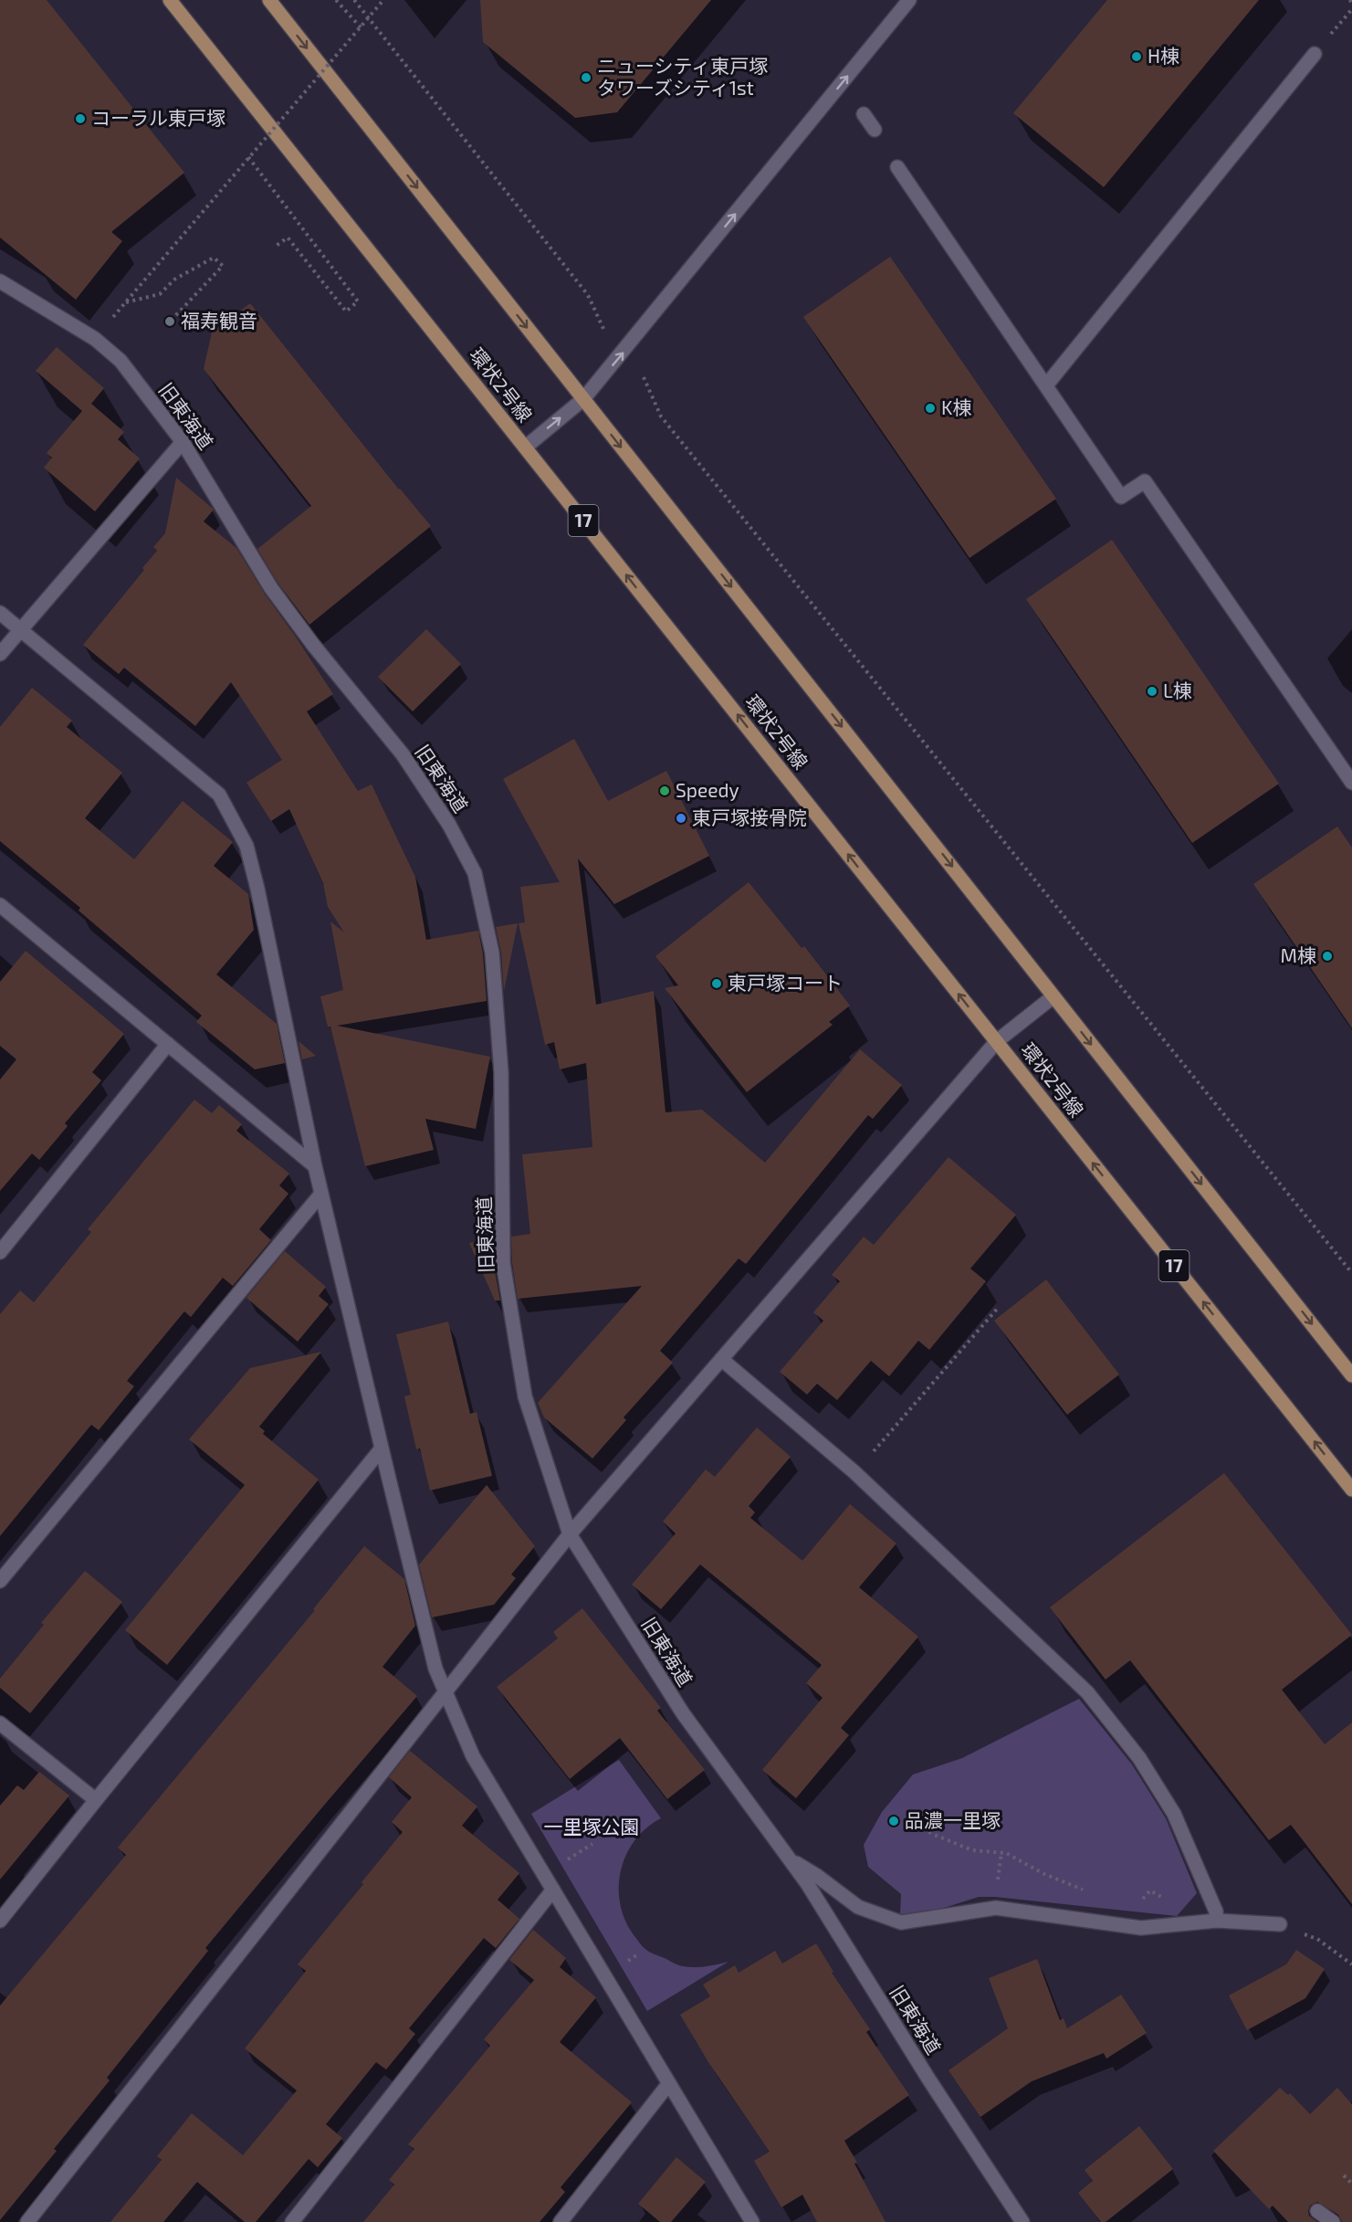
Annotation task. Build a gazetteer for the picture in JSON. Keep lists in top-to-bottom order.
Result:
{
  "streets": {
    "main road": ["環状2号線", "17"],
    "street": ["旧東海道"]
  },
  "parks": ["一里塚公園"],
  "places": [
    "H棟",
    "ニューシティ東戸塚 タワーズシティ1st",
    "コーラル東戸塚",
    "福寿観音",
    "K棟",
    "L棟",
    "Speedy",
    "東戸塚接骨院",
    "M棟",
    "東戸塚コート",
    "品濃一里塚"
  ]
}
